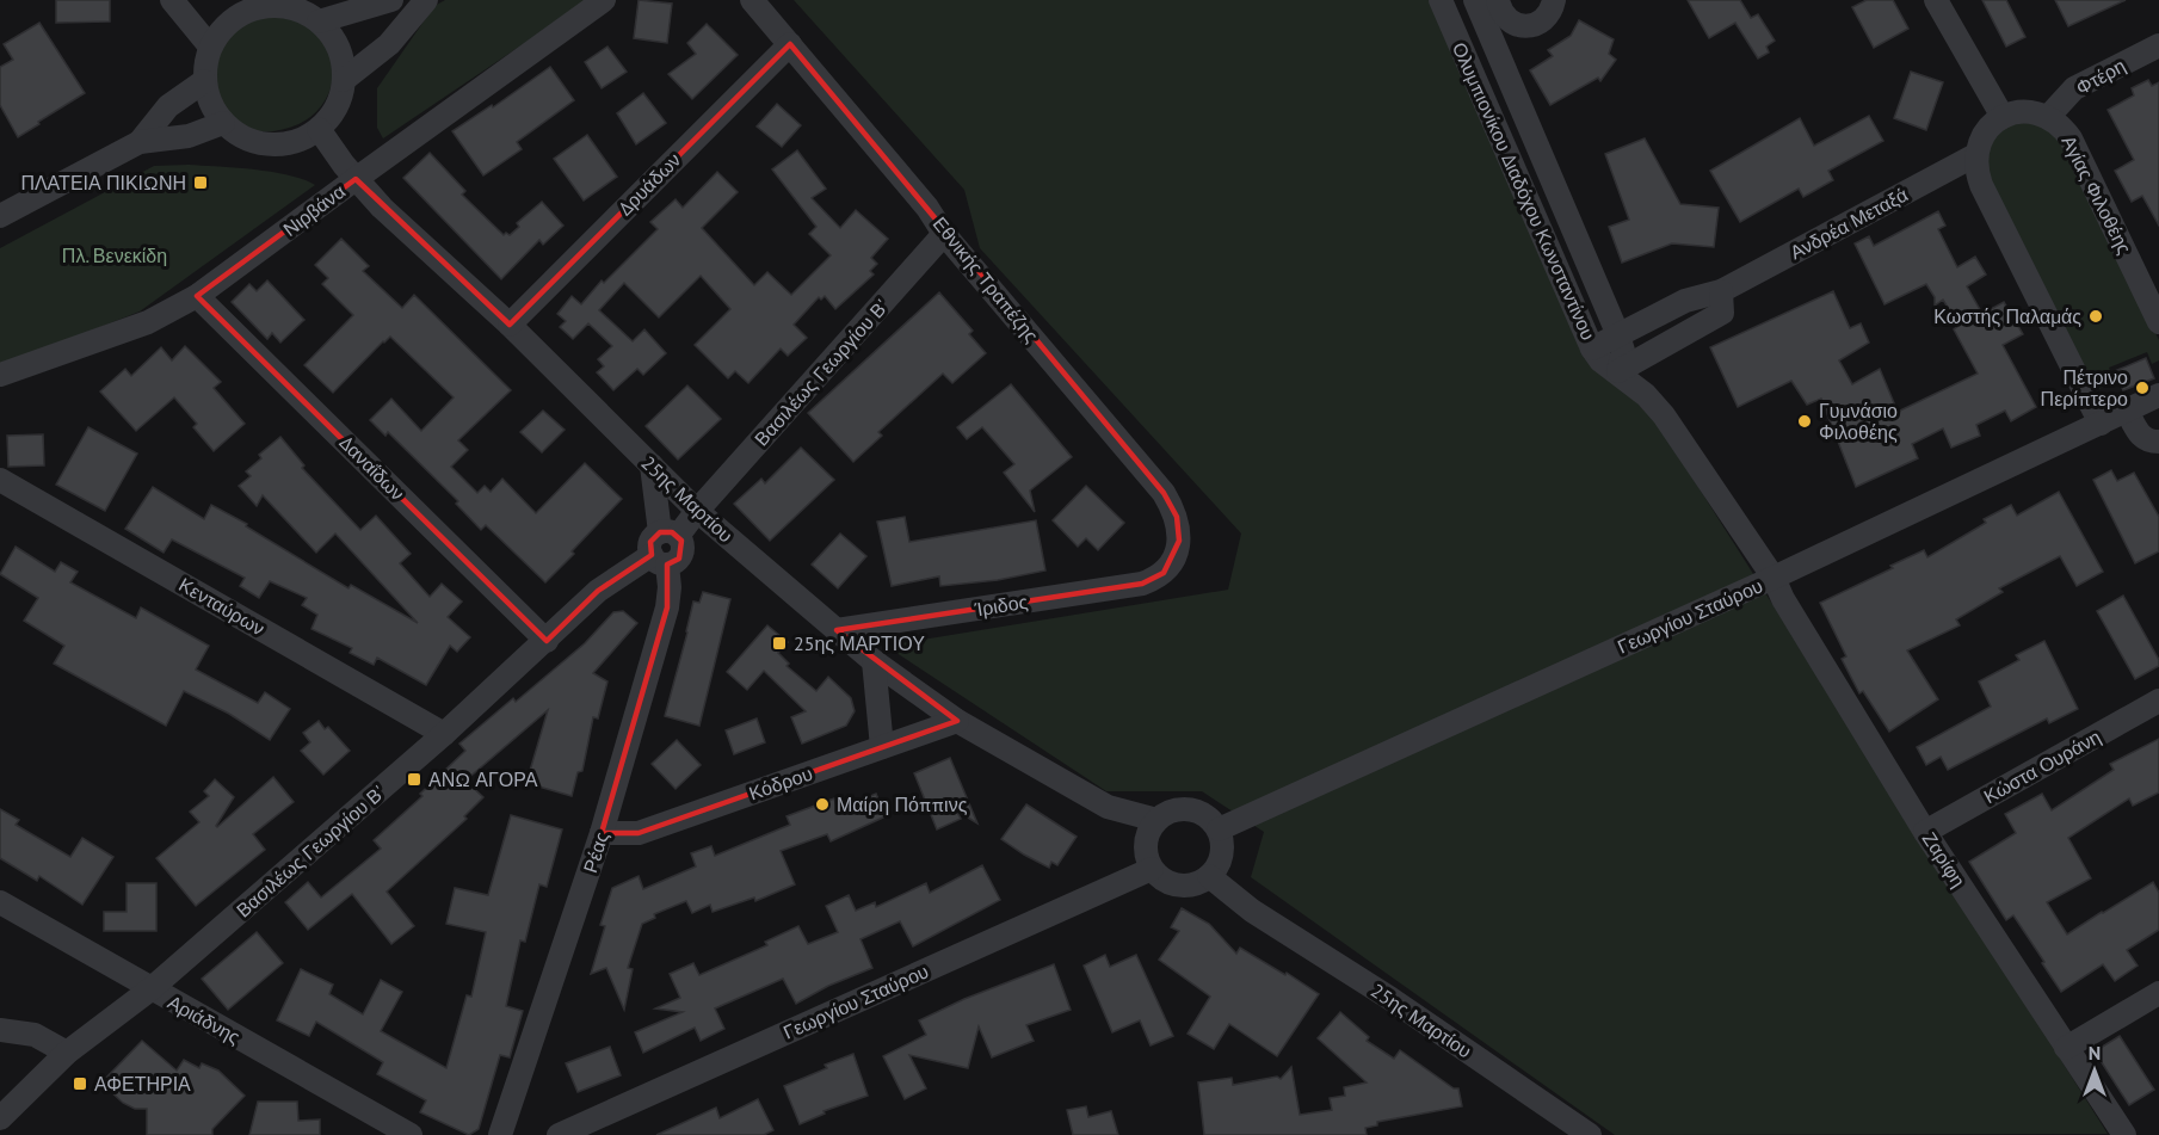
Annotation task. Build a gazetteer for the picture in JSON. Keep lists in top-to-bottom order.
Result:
{
  "streets": {
    "street": [
      "Φτέρη",
      "Δρυάδων",
      "Ολυμπιονίκου Διαδόχου Κωνσταντίνου",
      "Αγίας Φιλοθέης",
      "Νιρβάνα",
      "Ανδρέα Μεταξά",
      "Εθνικής Τραπέζης",
      "Βασιλέως Γεωργίου Β'",
      "Δαναΐδων",
      "25ης Μαρτίου",
      "Ίριδος",
      "Κενταύρων",
      "Γεωργίου Σταύρου",
      "Κώστα Ουράνη",
      "Κόδρου",
      "Ρέας",
      "Ζαρίφη",
      "Αριάδνης"
    ]
  },
  "crossings": [
    ["Φτέρη", "Αγίας Φιλοθέης"],
    ["Δρυάδων", "Εθνικής Τραπέζης"],
    ["Δρυάδων", "25ης Μαρτίου"],
    ["Ολυμπιονίκου Διαδόχου Κωνσταντίνου", "Ανδρέα Μεταξά"],
    ["Ολυμπιονίκου Διαδόχου Κωνσταντίνου", "Γεωργίου Σταύρου"],
    ["Ολυμπιονίκου Διαδόχου Κωνσταντίνου", "Ζαρίφη"],
    ["Νιρβάνα", "Δαναΐδων"],
    ["Νιρβάνα", "25ης Μαρτίου"],
    ["Εθνικής Τραπέζης", "Βασιλέως Γεωργίου Β'"],
    ["Εθνικής Τραπέζης", "Ίριδος"],
    ["Βασιλέως Γεωργίου Β'", "Δαναΐδων"],
    ["Βασιλέως Γεωργίου Β'", "25ης Μαρτίου"],
    ["Βασιλέως Γεωργίου Β'", "Κενταύρων"],
    ["Βασιλέως Γεωργίου Β'", "Ρέας"],
    ["Βασιλέως Γεωργίου Β'", "Αριάδνης"],
    ["25ης Μαρτίου", "Ίριδος"],
    ["25ης Μαρτίου", "Γεωργίου Σταύρου"],
    ["25ης Μαρτίου", "Κόδρου"],
    ["25ης Μαρτίου", "Ρέας"],
    ["Γεωργίου Σταύρου", "Ζαρίφη"],
    ["Κώστα Ουράνη", "Ζαρίφη"],
    ["Κόδρου", "Ρέας"]
  ],
  "parks": ["Πλ. Βενεκίδη"],
  "places": {
    "transit": [
      "ΠΛΑΤΕΙΑ ΠΙΚΙΩΝΗ",
      "25ης ΜΑΡΤΙΟΥ",
      "ΑΝΩ ΑΓΟΡΑ",
      "ΑΦΕΤΗΡΙΑ"
    ],
    "other": [
      "Κωστής Παλαμάς",
      "Πέτρινο Περίπτερο",
      "Γυμνάσιο Φιλοθέης",
      "Μαίρη Πόππινς"
    ]
  },
  "north": "top"
}
